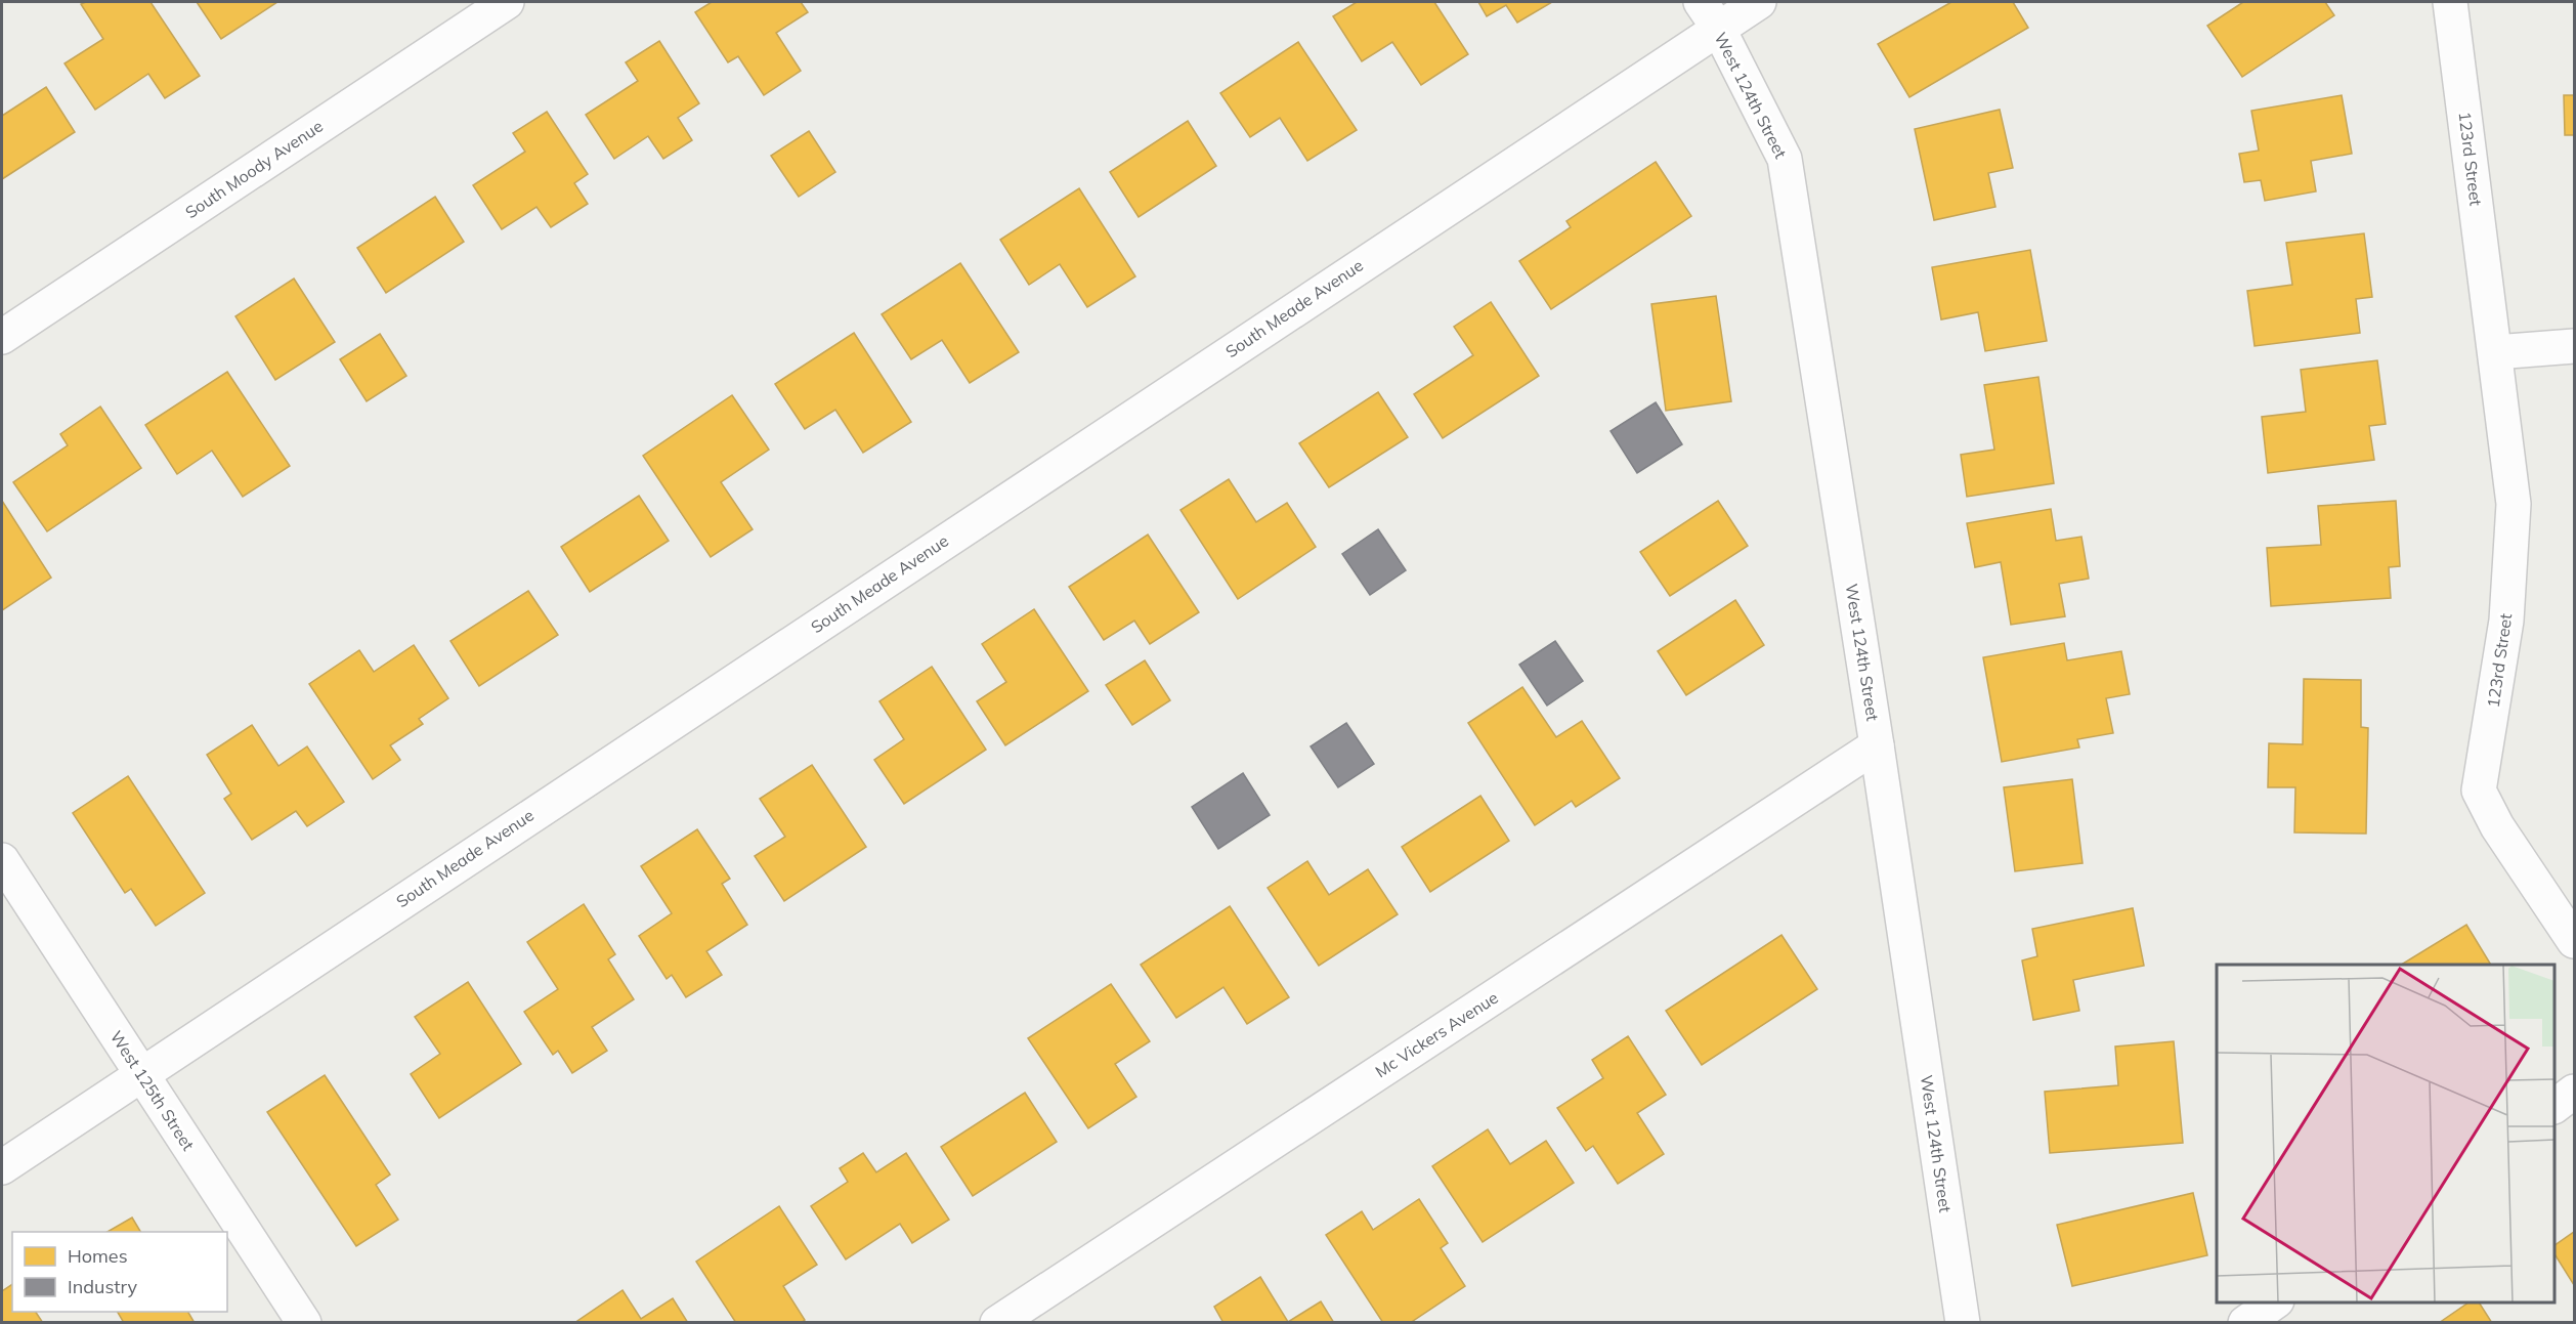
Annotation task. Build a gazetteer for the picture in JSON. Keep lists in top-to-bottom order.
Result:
{
  "streets": {
    "street": [
      "West 124th Street",
      "123rd Street",
      "South Moody Avenue",
      "South Meade Avenue",
      "Mc Vickers Avenue",
      "West 125th Street"
    ]
  },
  "crossings": [
    ["West 124th Street", "South Meade Avenue"],
    ["West 124th Street", "Mc Vickers Avenue"],
    ["South Meade Avenue", "West 125th Street"]
  ],
  "legend": ["Homes", "Industry"]
}
